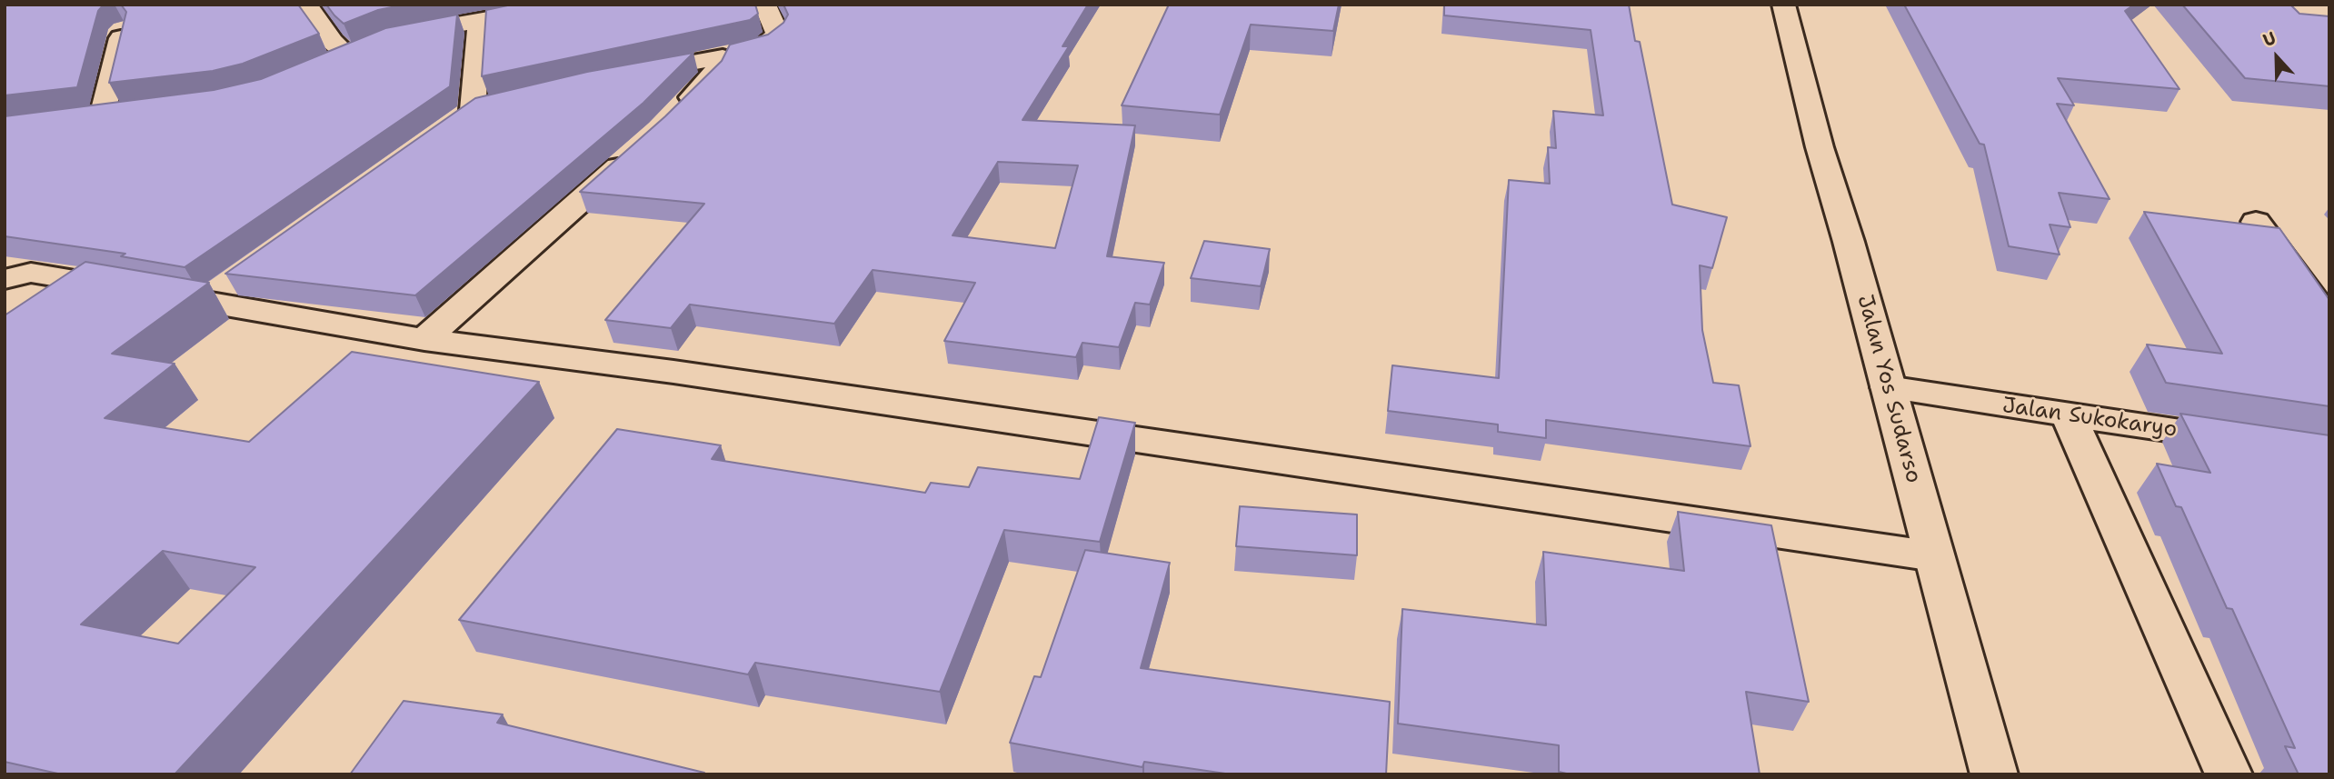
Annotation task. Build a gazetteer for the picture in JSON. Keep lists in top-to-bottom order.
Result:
{
  "streets": {
    "main road": ["Jalan Yos Sudarso", "Jalan Sukokaryo"]
  },
  "crossings": [
    ["Jalan Yos Sudarso", "Jalan Sukokaryo"]
  ],
  "north": "top"
}
